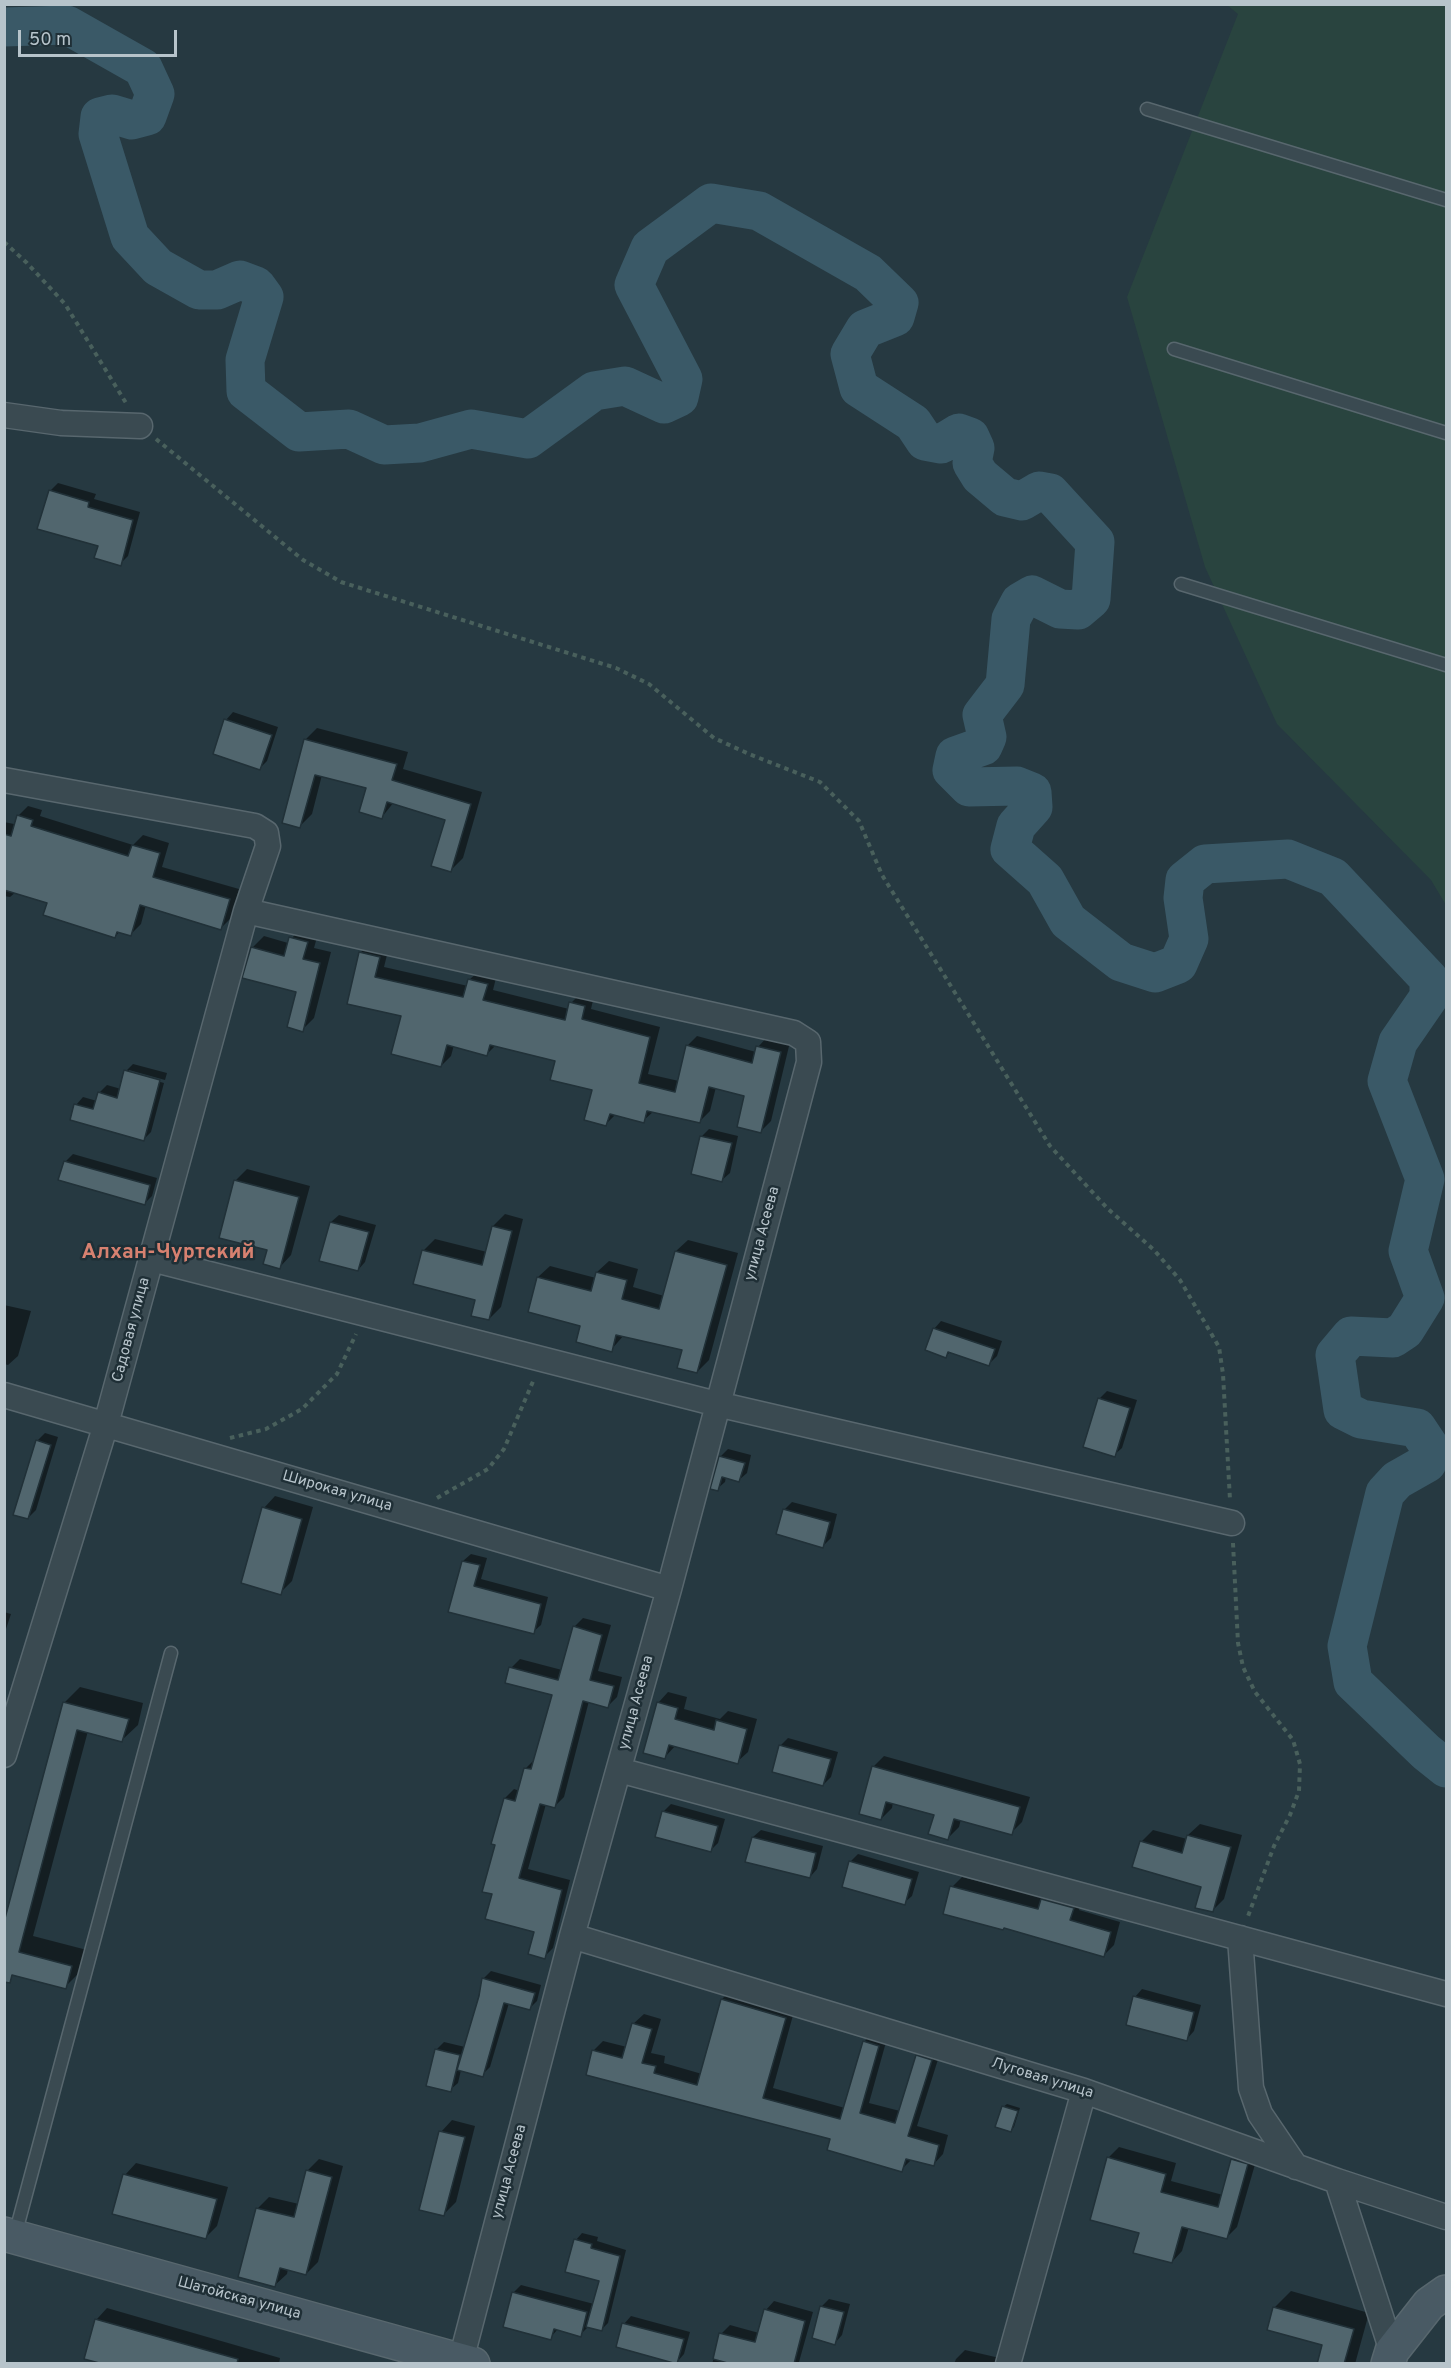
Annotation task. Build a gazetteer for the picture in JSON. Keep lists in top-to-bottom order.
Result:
{
  "streets": {
    "street": [
      "улица Асеева",
      "Садовая улица",
      "Широкая улица",
      "Луговая улица",
      "Шатойская улица"
    ]
  },
  "crossings": [
    ["улица Асеева", "Садовая улица"],
    ["улица Асеева", "Широкая улица"],
    ["улица Асеева", "Луговая улица"],
    ["улица Асеева", "Шатойская улица"],
    ["Садовая улица", "Широкая улица"]
  ],
  "districts": ["Алхан-Чуртский"],
  "scale_bar": "50 m"
}
